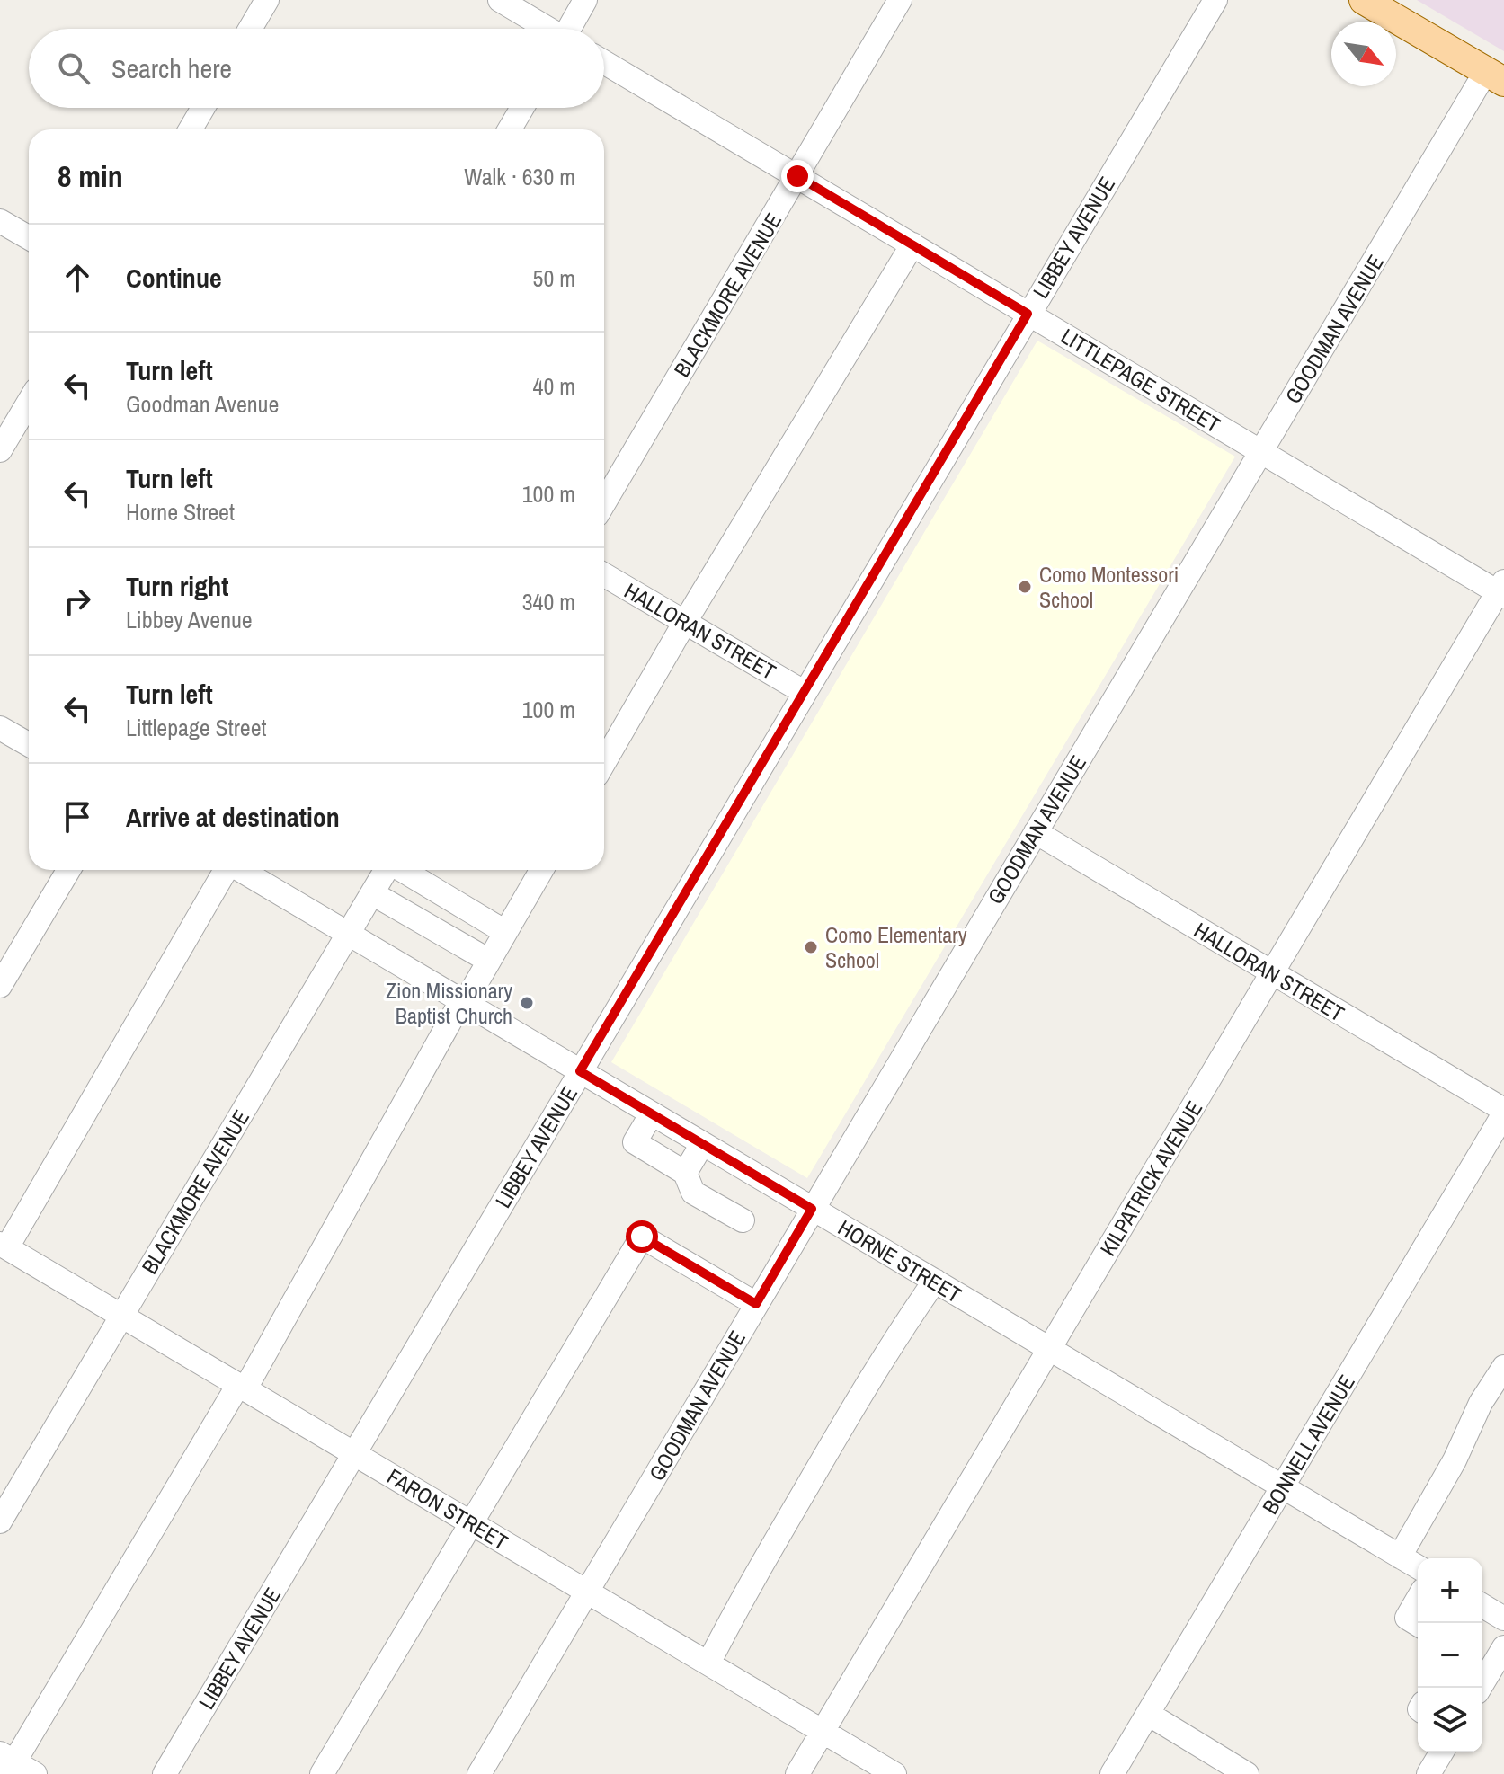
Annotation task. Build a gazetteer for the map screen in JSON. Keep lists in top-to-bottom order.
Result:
{
  "streets": {
    "street": [
      "LIBBEY AVENUE",
      "BLACKMORE AVENUE",
      "GOODMAN AVENUE",
      "LITTLEPAGE STREET",
      "HALLORAN STREET",
      "KILPATRICK AVENUE",
      "HORNE STREET",
      "BONNELL AVENUE",
      "FARON STREET"
    ]
  },
  "crossings": [
    ["LIBBEY AVENUE", "LITTLEPAGE STREET"],
    ["LIBBEY AVENUE", "HALLORAN STREET"],
    ["LIBBEY AVENUE", "HORNE STREET"],
    ["LIBBEY AVENUE", "FARON STREET"],
    ["BLACKMORE AVENUE", "LITTLEPAGE STREET"],
    ["BLACKMORE AVENUE", "HORNE STREET"],
    ["BLACKMORE AVENUE", "FARON STREET"],
    ["GOODMAN AVENUE", "LITTLEPAGE STREET"],
    ["GOODMAN AVENUE", "HALLORAN STREET"],
    ["GOODMAN AVENUE", "HORNE STREET"],
    ["GOODMAN AVENUE", "FARON STREET"],
    ["LITTLEPAGE STREET", "KILPATRICK AVENUE"],
    ["HALLORAN STREET", "KILPATRICK AVENUE"],
    ["HALLORAN STREET", "BONNELL AVENUE"],
    ["KILPATRICK AVENUE", "HORNE STREET"],
    ["KILPATRICK AVENUE", "FARON STREET"],
    ["HORNE STREET", "BONNELL AVENUE"]
  ],
  "places": ["Como Montessori School", "Como Elementary School", "Zion Missionary Baptist Church"],
  "north": "bottom right",
  "page": {
    "search": "Search here",
    "heading": ["8 min", "Walk · 630 m"],
    "list": [
      ["Continue", "50 m"],
      ["Turn left", "Goodman Avenue", "40 m"],
      ["Turn left", "Horne Street", "100 m"],
      ["Turn right", "Libbey Avenue", "340 m"],
      ["Turn left", "Littlepage Street", "100 m"],
      "Arrive at destination"
    ],
    "map_buttons": ["+", "−"]
  }
}
